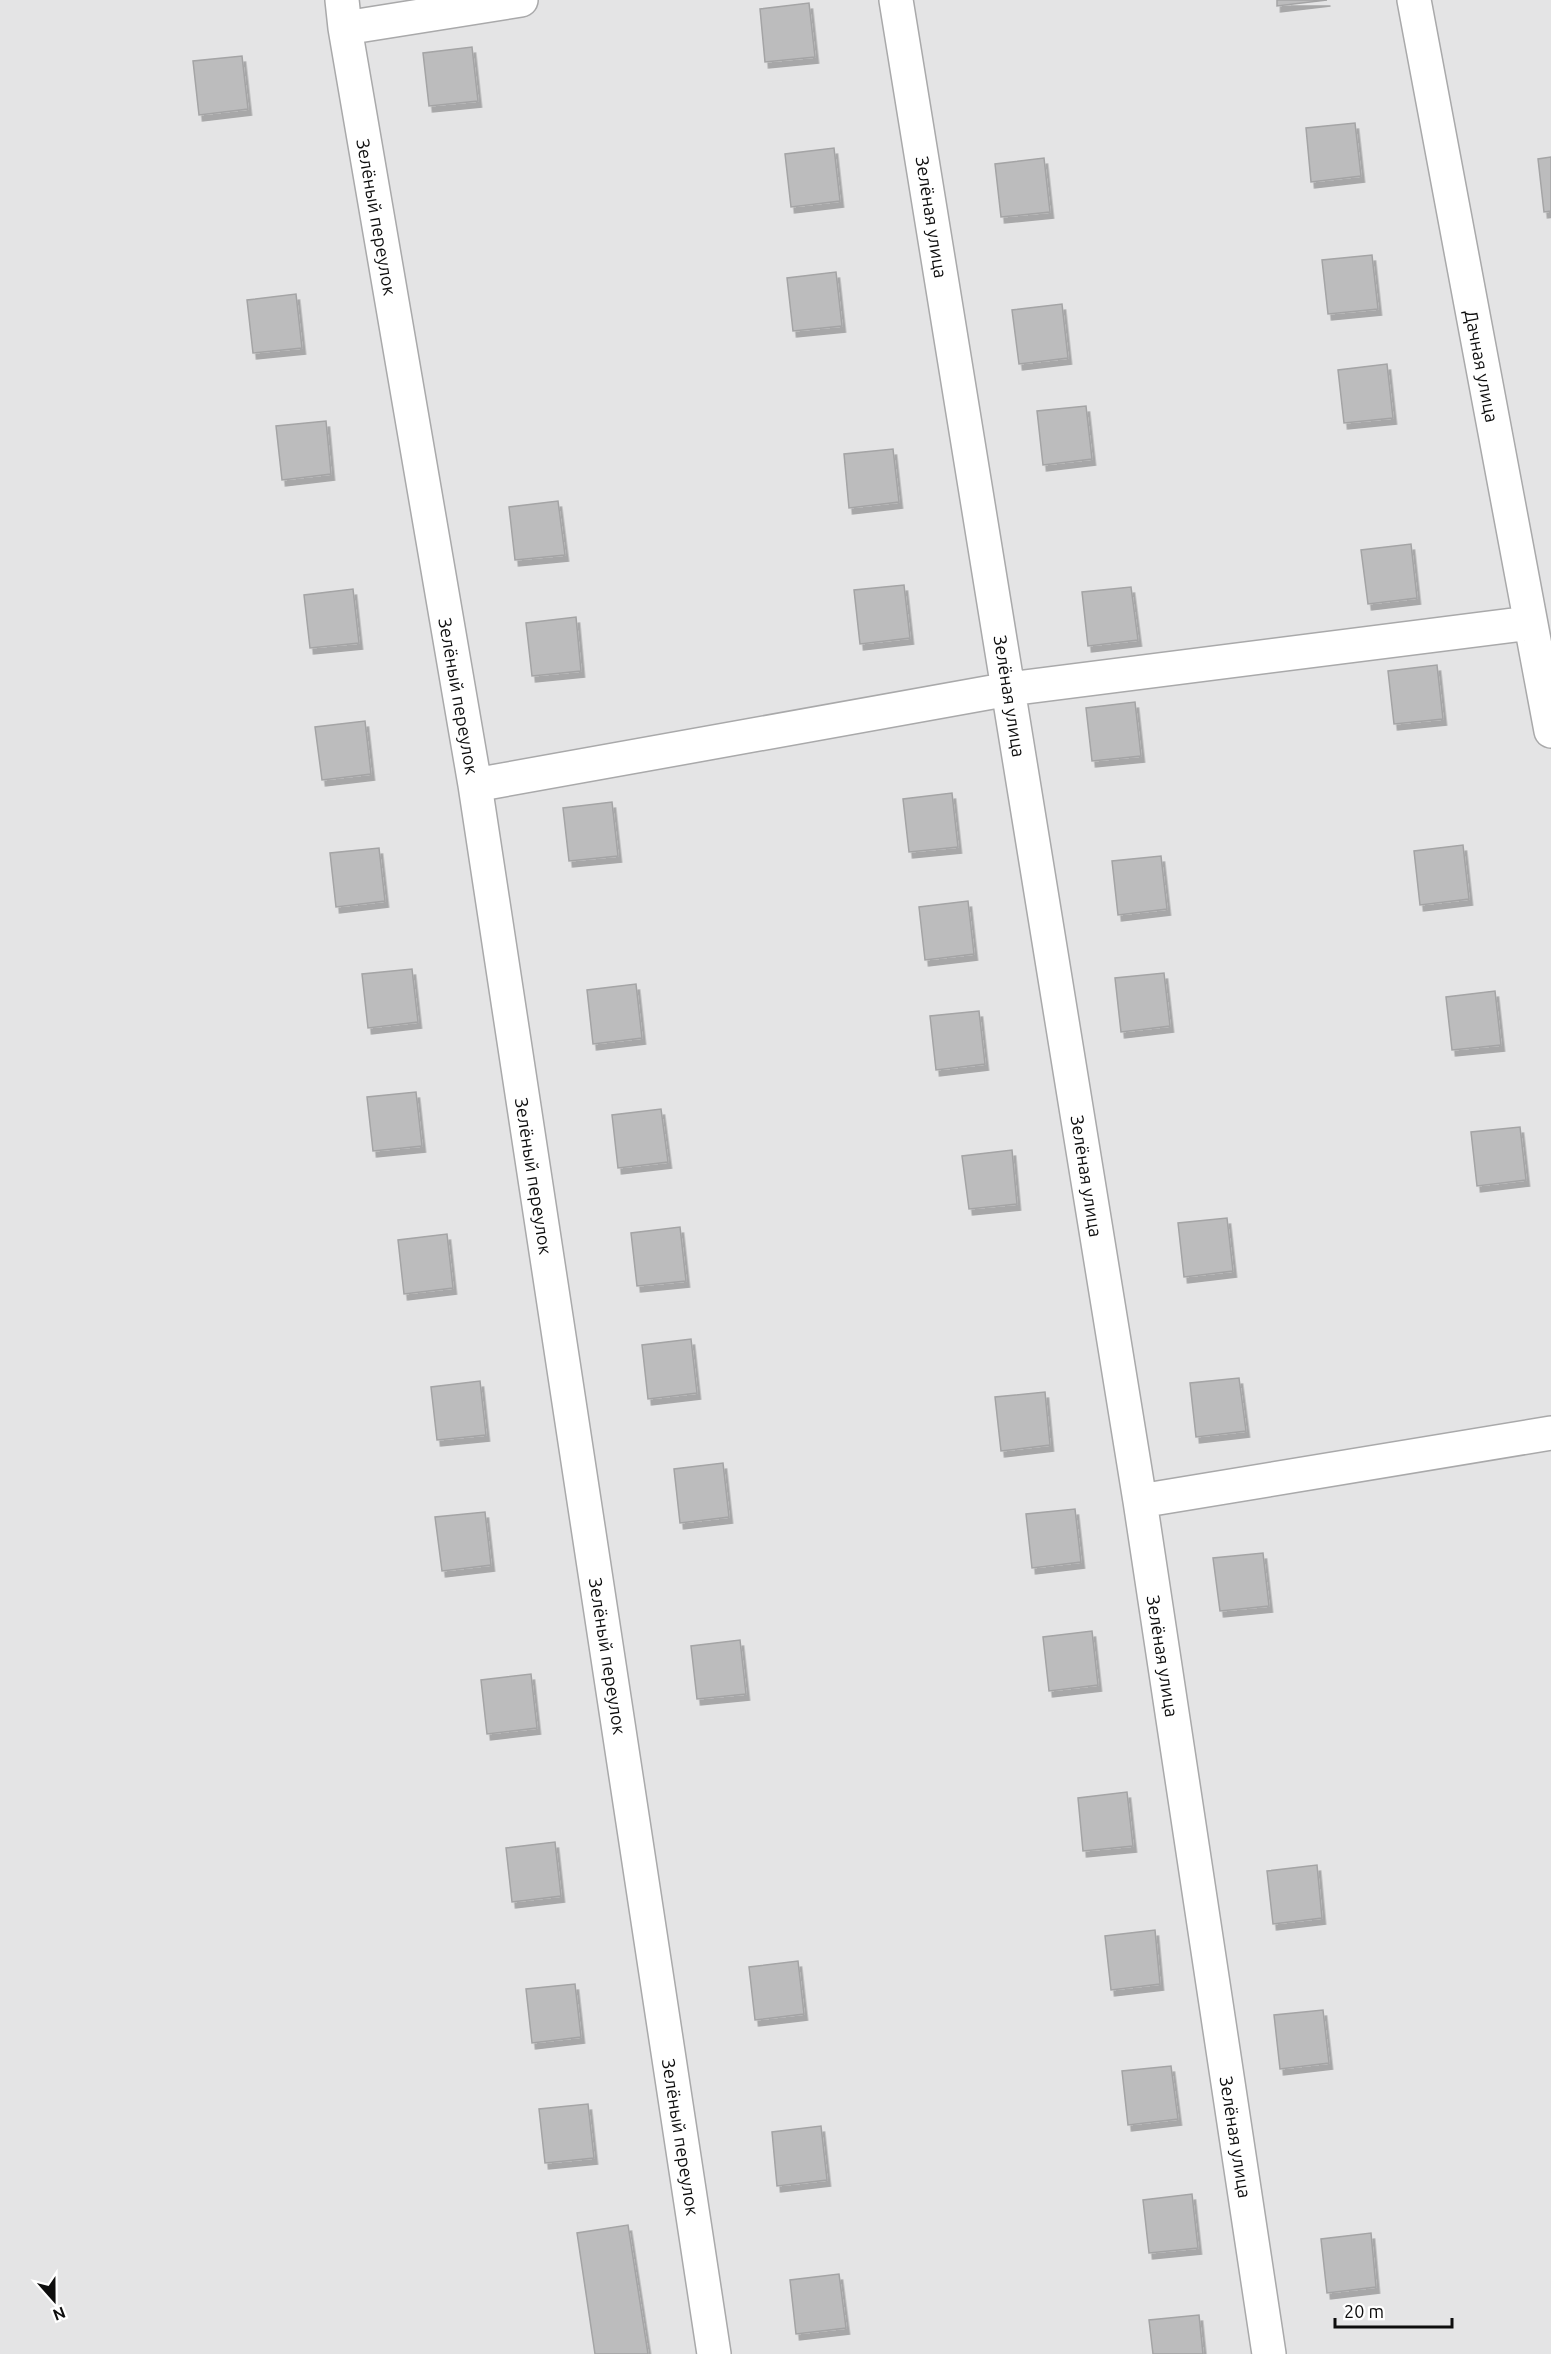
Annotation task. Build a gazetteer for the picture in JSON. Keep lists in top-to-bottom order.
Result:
{
  "streets": {
    "street": ["Зелёный переулок", "Зелёная улица", "Дачная улица"]
  },
  "scale_bar": "20 m",
  "north": "bottom"
}
